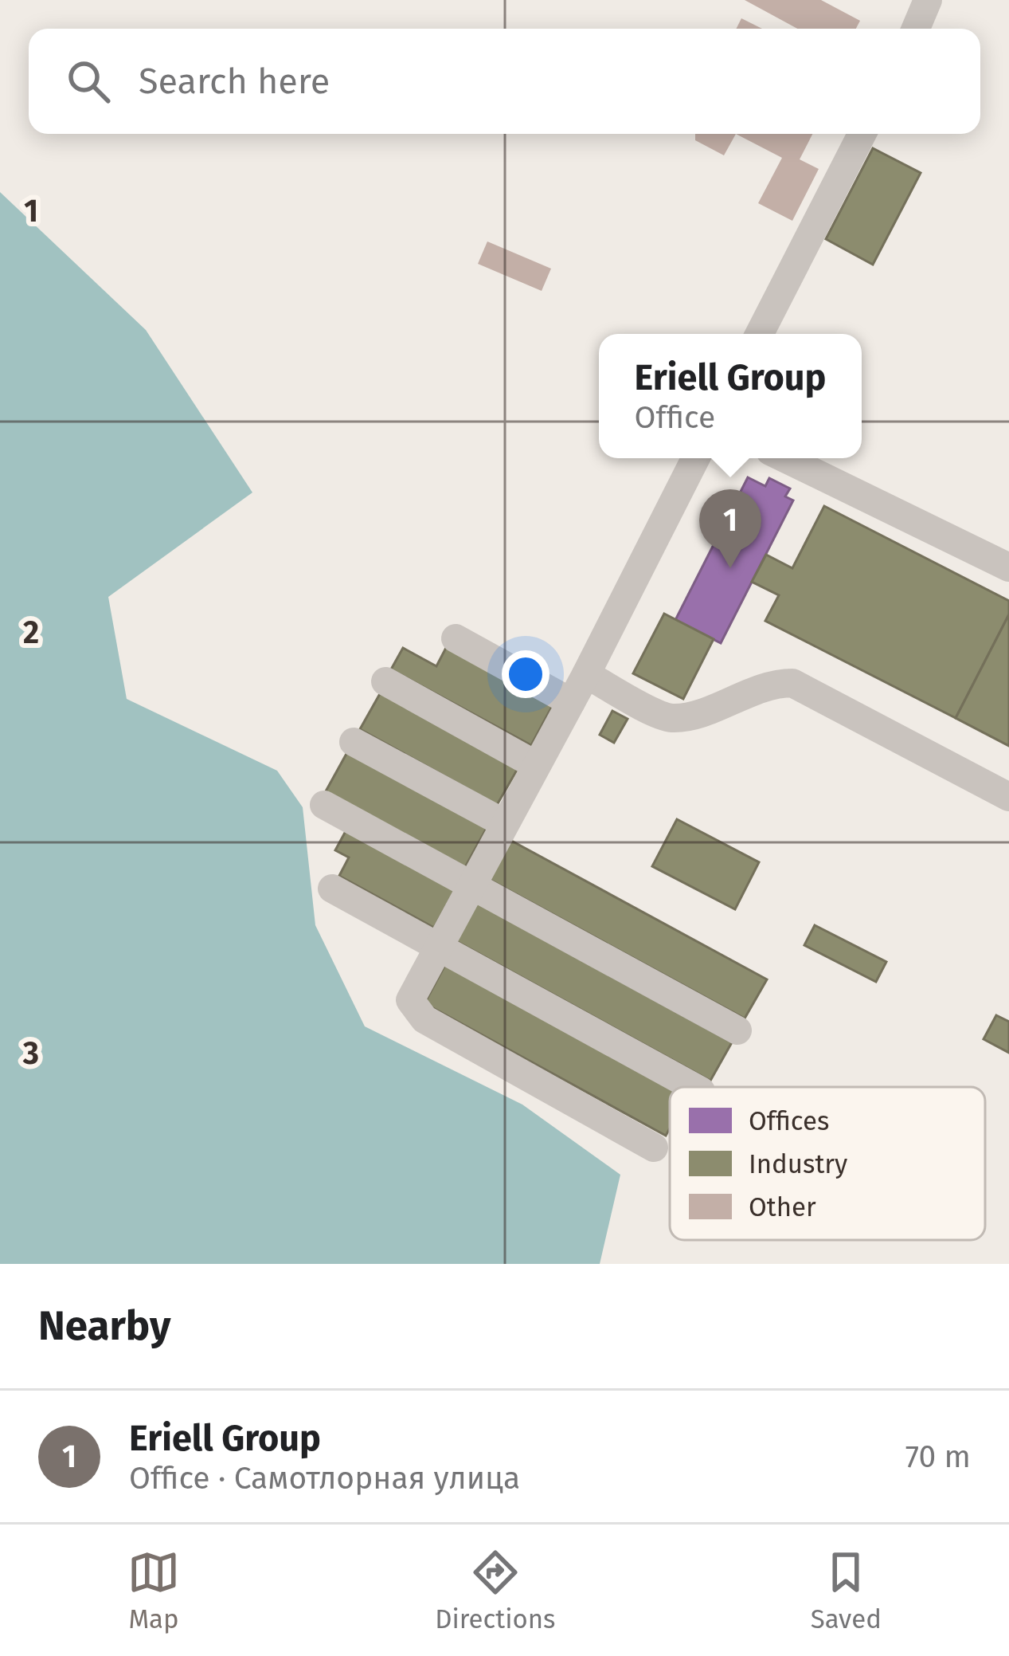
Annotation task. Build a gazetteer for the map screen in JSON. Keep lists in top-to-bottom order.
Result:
{
  "legend": ["Offices", "Industry", "Other"],
  "page": {
    "search": "Search here",
    "popup": ["Eriell Group", "Office"],
    "pins": "1",
    "heading": "Nearby",
    "list": [
      {
        "mark": "1",
        "name": "Eriell Group",
        "note": "Office · Самотлорная улица",
        "value": "70 m"
      }
    ],
    "nav": ["Map", "Directions", "Saved"]
  },
  "grid": {
    "rows": ["1", "2", "3"]
  }
}
